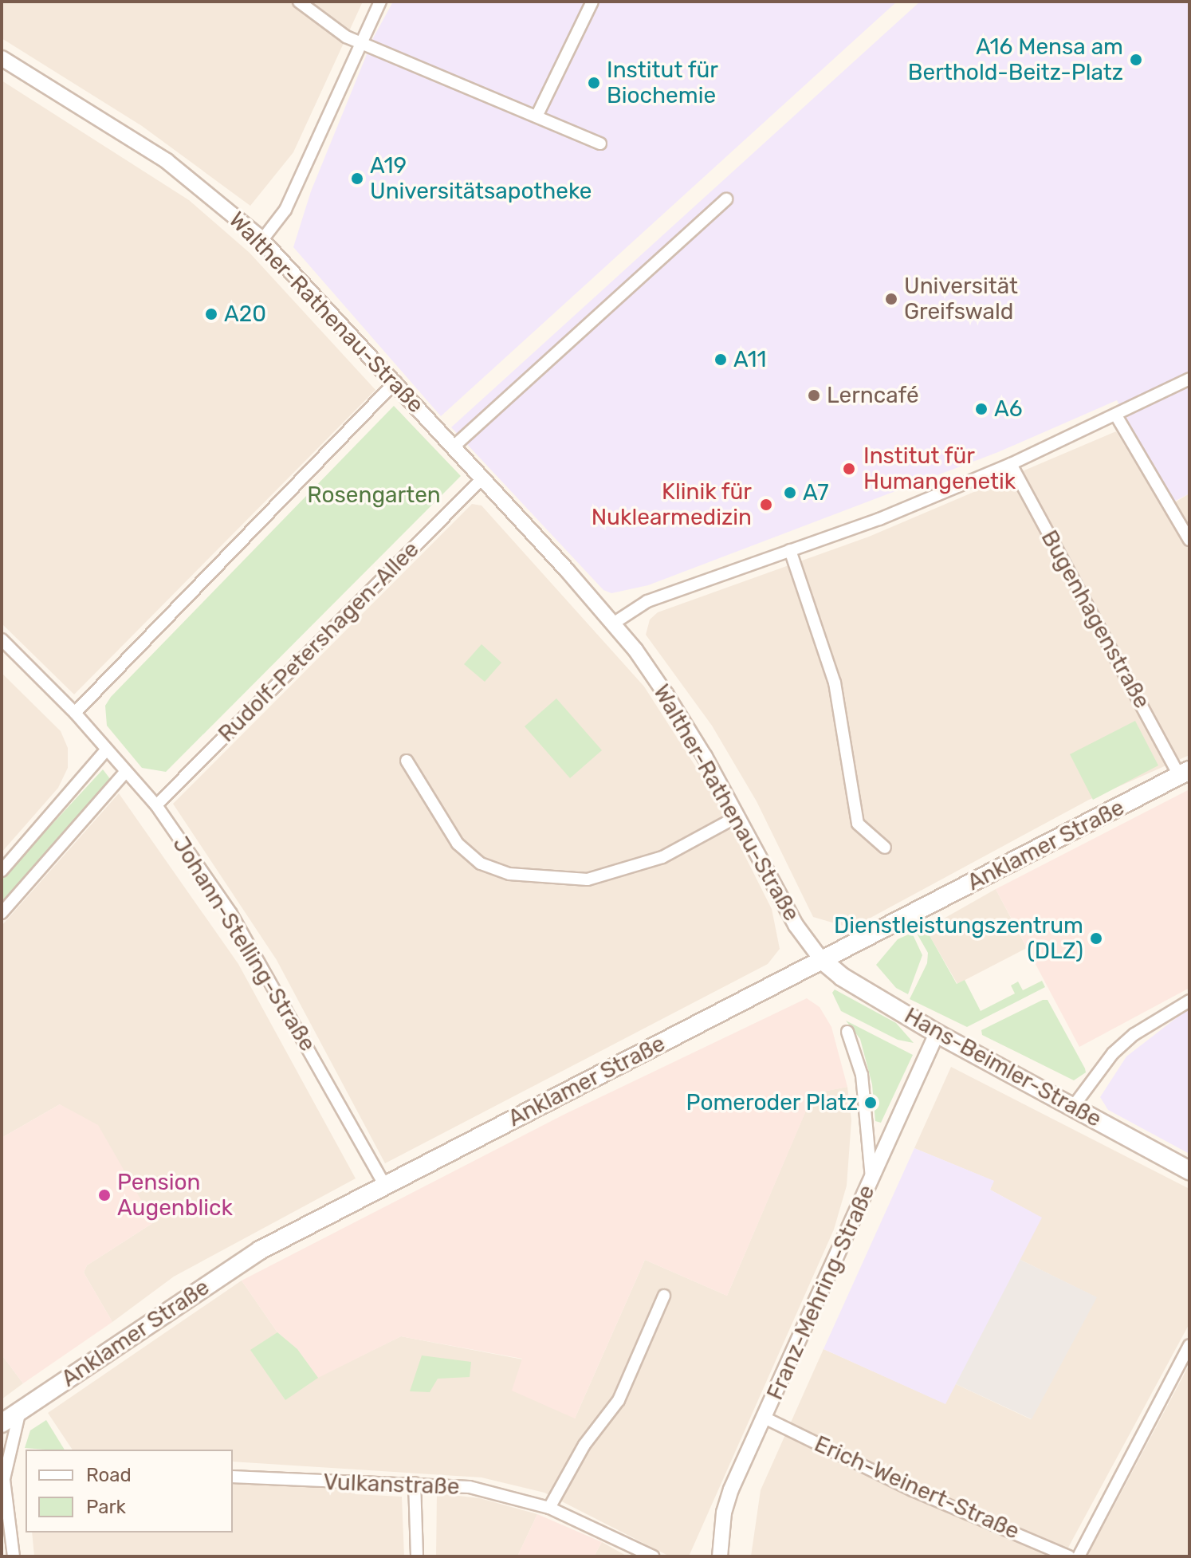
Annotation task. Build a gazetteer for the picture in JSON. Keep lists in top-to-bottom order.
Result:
{
  "streets": {
    "main road": ["Anklamer Straße", "Hans-Beimler-Straße"],
    "street": [
      "Walther-Rathenau-Straße",
      "Bugenhagenstraße",
      "Rudolf-Petershagen-Allee",
      "Johann-Stelling-Straße",
      "Franz-Mehring-Straße",
      "Vulkanstraße",
      "Erich-Weinert-Straße"
    ]
  },
  "crossings": [
    ["Walther-Rathenau-Straße", "Rudolf-Petershagen-Allee"],
    ["Walther-Rathenau-Straße", "Anklamer Straße"],
    ["Walther-Rathenau-Straße", "Hans-Beimler-Straße"],
    ["Bugenhagenstraße", "Anklamer Straße"],
    ["Rudolf-Petershagen-Allee", "Johann-Stelling-Straße"],
    ["Anklamer Straße", "Johann-Stelling-Straße"],
    ["Anklamer Straße", "Hans-Beimler-Straße"],
    ["Hans-Beimler-Straße", "Franz-Mehring-Straße"],
    ["Franz-Mehring-Straße", "Erich-Weinert-Straße"]
  ],
  "parks": ["Rosengarten"],
  "places": [
    "A16 Mensa am Berthold-Beitz-Platz",
    "Institut für Biochemie",
    "A19 Universitätsapotheke",
    "Universität Greifswald",
    "A20",
    "A11",
    "Lerncafé",
    "A6",
    "Institut für Humangenetik",
    "A7",
    "Klinik für Nuklearmedizin",
    "Dienstleistungszentrum (DLZ)",
    "Pomeroder Platz",
    "Pension Augenblick"
  ],
  "legend": ["Road", "Park"]
}
